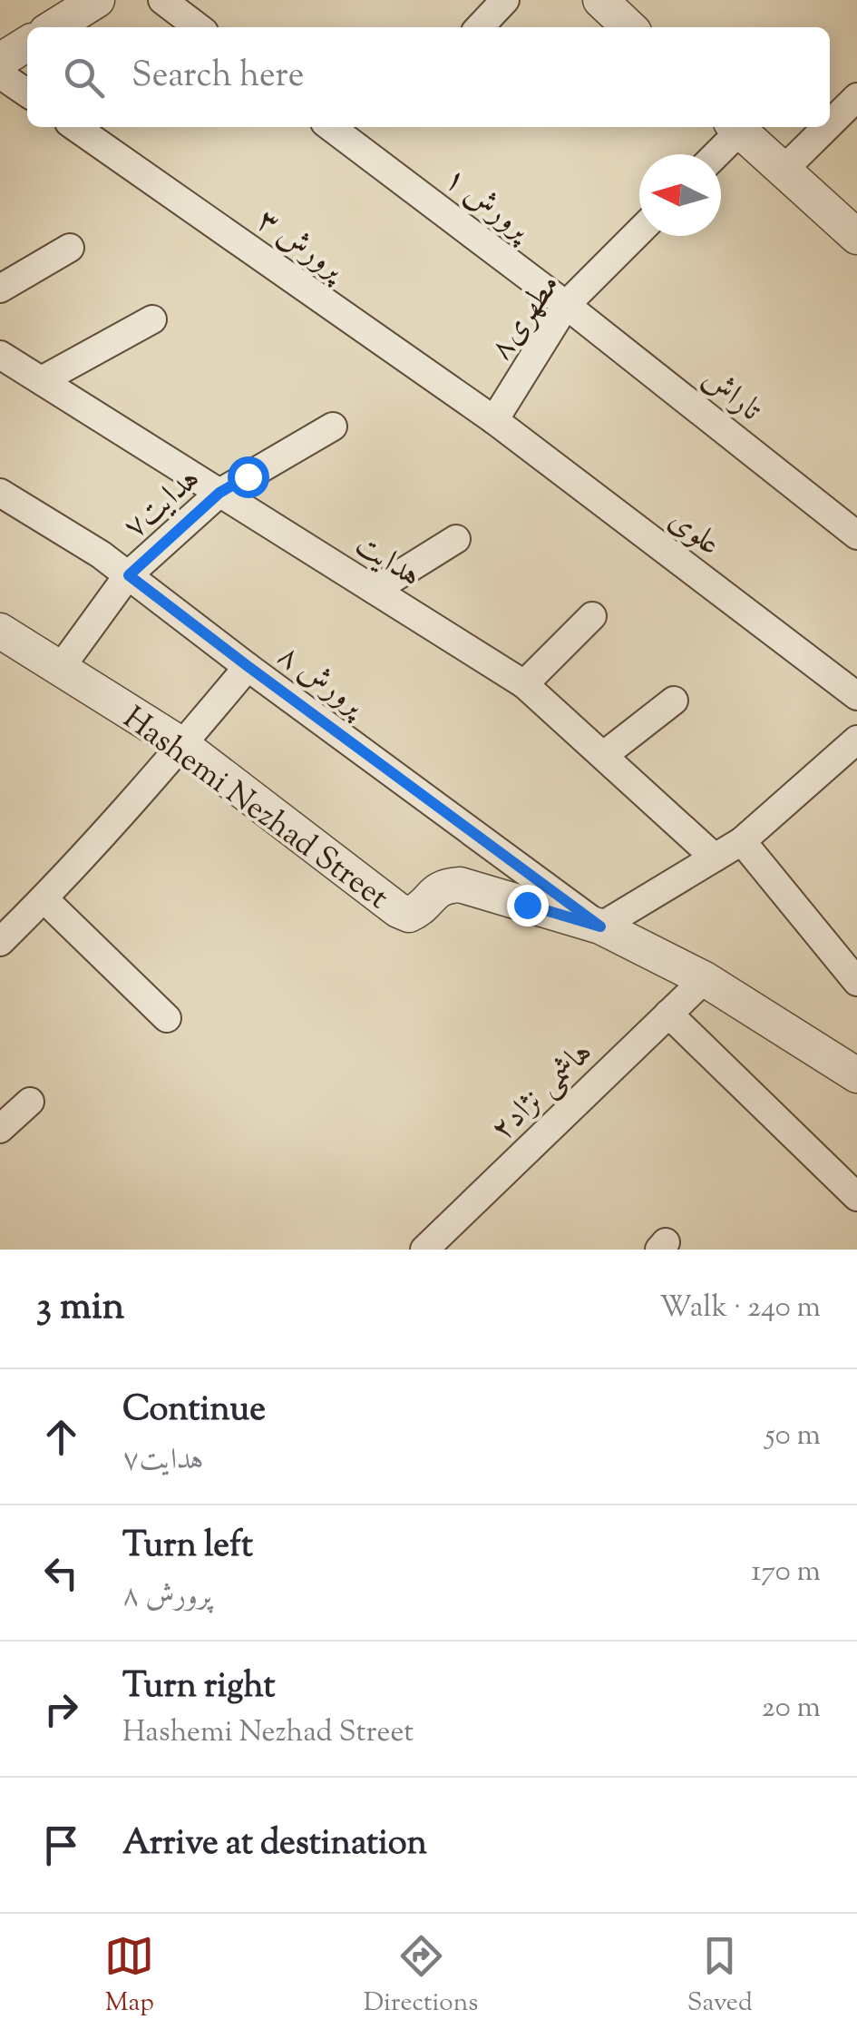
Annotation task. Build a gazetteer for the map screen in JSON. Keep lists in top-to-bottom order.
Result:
{
  "streets": {
    "street": [
      "پرورش ۱",
      "پرورش ۳",
      "مطهری۸",
      "تاراش",
      "هدایت۷",
      "علوی",
      "هدایت",
      "پرورش ۸",
      "Hashemi Nezhad Street",
      "هاشمی نژاد۲"
    ]
  },
  "crossings": [
    ["پرورش ۱", "مطهری۸"],
    ["پرورش ۱", "تاراش"],
    ["پرورش ۳", "مطهری۸"],
    ["پرورش ۳", "علوی"],
    ["مطهری۸", "تاراش"],
    ["مطهری۸", "علوی"],
    ["هدایت۷", "هدایت"],
    ["هدایت۷", "پرورش ۸"],
    ["هدایت۷", "Hashemi Nezhad Street"],
    ["پرورش ۸", "Hashemi Nezhad Street"],
    ["Hashemi Nezhad Street", "هاشمی نژاد۲"]
  ],
  "north": "left",
  "page": {
    "search": "Search here",
    "heading": ["3 min", "Walk · 240 m"],
    "list": [
      ["Continue", "هدایت۷", "50 m"],
      ["Turn left", "پرورش ۸", "170 m"],
      ["Turn right", "Hashemi Nezhad Street", "20 m"],
      "Arrive at destination"
    ],
    "nav": ["Map", "Directions", "Saved"]
  }
}
